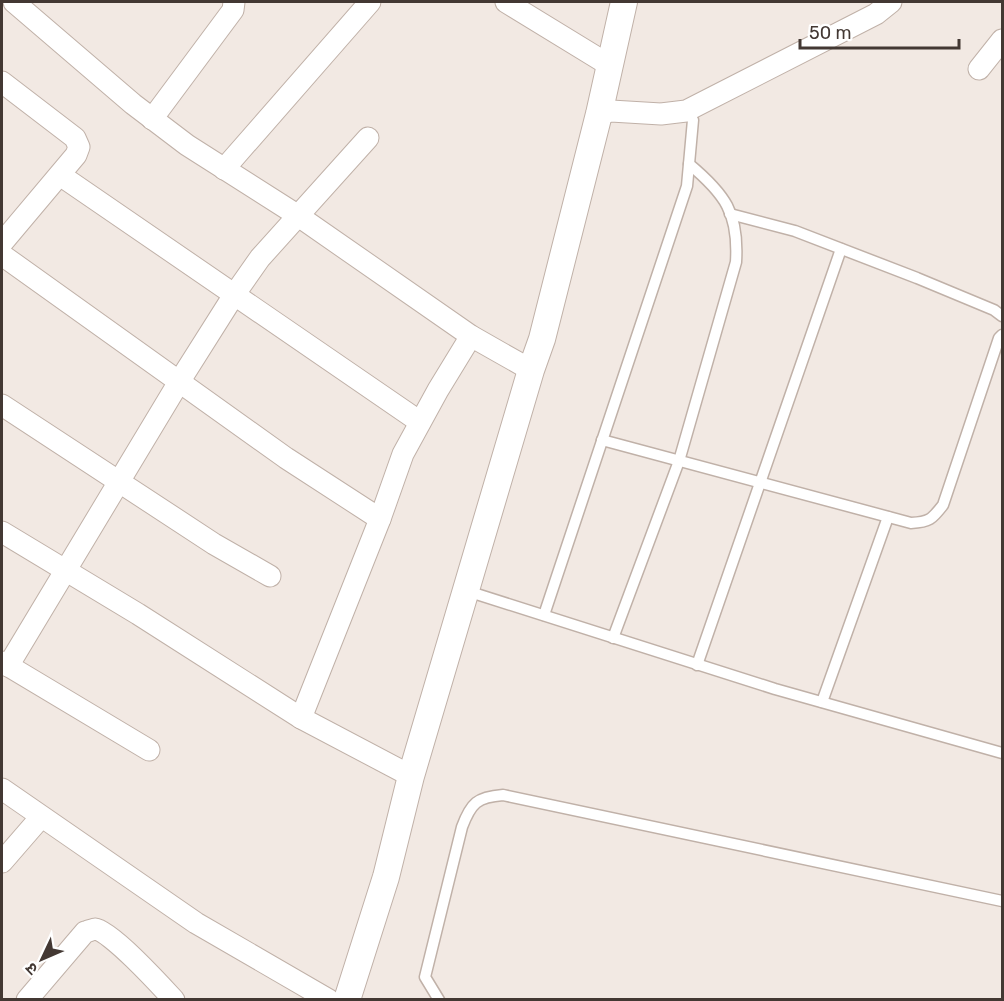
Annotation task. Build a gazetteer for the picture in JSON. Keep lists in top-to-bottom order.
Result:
{
  "scale_bar": "50 m",
  "north": "bottom left"
}
